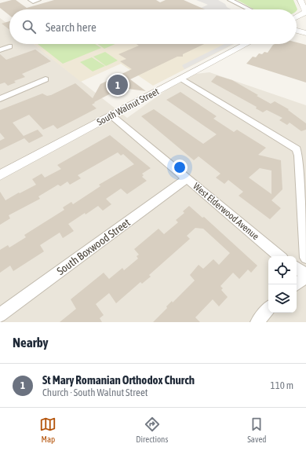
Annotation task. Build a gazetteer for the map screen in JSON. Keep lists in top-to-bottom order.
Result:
{
  "streets": {
    "street": ["South Walnut Street", "West Elderwood Avenue", "South Boxwood Street"]
  },
  "crossings": [
    ["South Walnut Street", "West Elderwood Avenue"],
    ["West Elderwood Avenue", "South Boxwood Street"]
  ],
  "page": {
    "search": "Search here",
    "pins": "1",
    "heading": "Nearby",
    "list": [
      {
        "mark": "1",
        "name": "St Mary Romanian Orthodox Church",
        "note": "Church · South Walnut Street",
        "value": "110 m"
      }
    ],
    "nav": ["Map", "Directions", "Saved"]
  }
}
